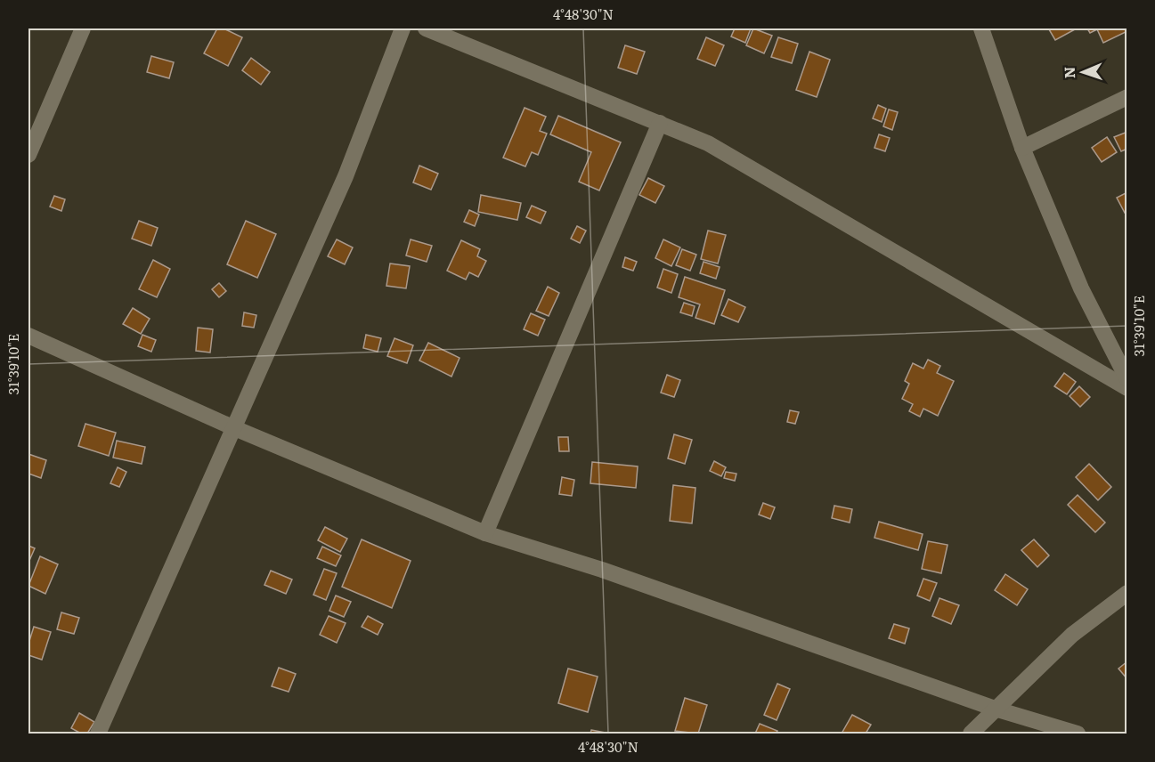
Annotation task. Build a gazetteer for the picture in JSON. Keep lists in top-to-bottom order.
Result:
{
  "north": "left",
  "coordinates": ["4°48'30\"N", "31°39'10\"E"]
}
